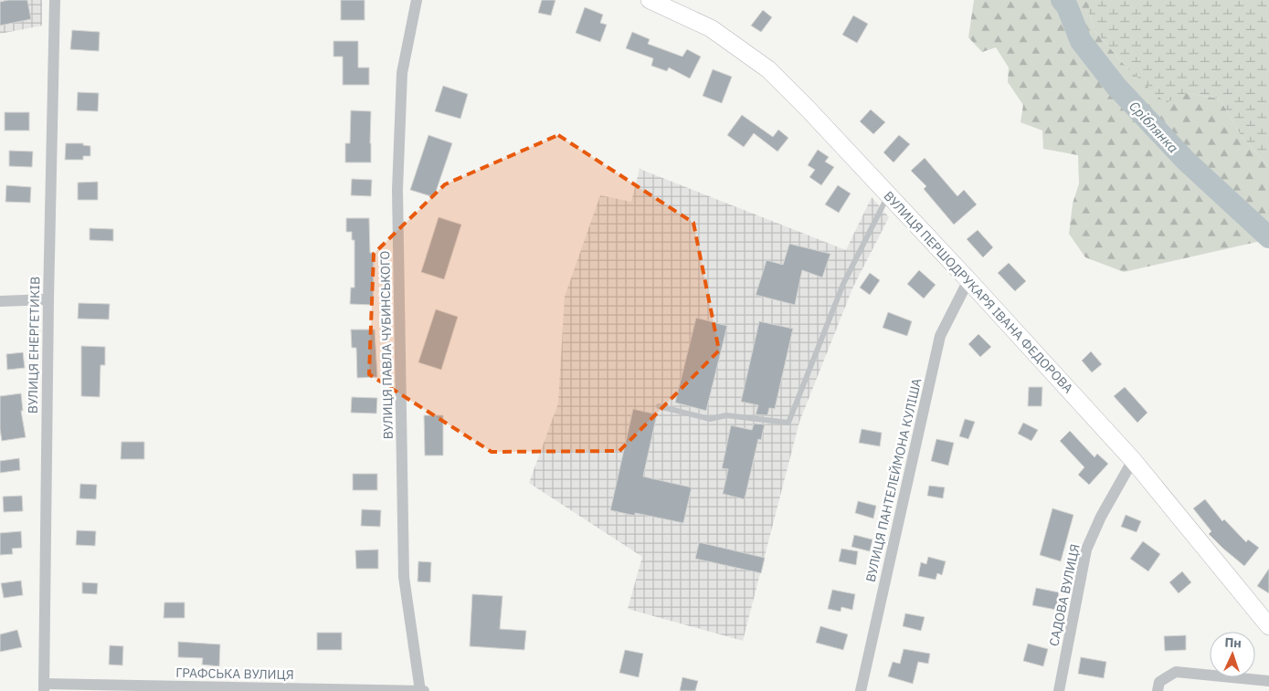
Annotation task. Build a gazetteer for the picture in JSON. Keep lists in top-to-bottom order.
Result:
{
  "streets": {
    "street": [
      "ВУЛИЦЯ ПЕРШОДРУКАРЯ ІВАНА ФЕДОРОВА",
      "ВУЛИЦЯ ЕНЕРГЕТИКІВ",
      "ВУЛИЦЯ ПАВЛА ЧУБИНСЬКОГО",
      "ВУЛИЦЯ ПАНТЕЛЕЙМОНА КУЛІША",
      "САДОВА ВУЛИЦЯ",
      "ГРАФСЬКА ВУЛИЦЯ"
    ]
  },
  "crossings": [
    ["ВУЛИЦЯ ПЕРШОДРУКАРЯ ІВАНА ФЕДОРОВА", "ВУЛИЦЯ ПАНТЕЛЕЙМОНА КУЛІША"],
    ["ВУЛИЦЯ ПЕРШОДРУКАРЯ ІВАНА ФЕДОРОВА", "САДОВА ВУЛИЦЯ"],
    ["ВУЛИЦЯ ЕНЕРГЕТИКІВ", "ГРАФСЬКА ВУЛИЦЯ"],
    ["ВУЛИЦЯ ПАВЛА ЧУБИНСЬКОГО", "ГРАФСЬКА ВУЛИЦЯ"]
  ],
  "water": ["Сріблянка"],
  "north": "top"
}
